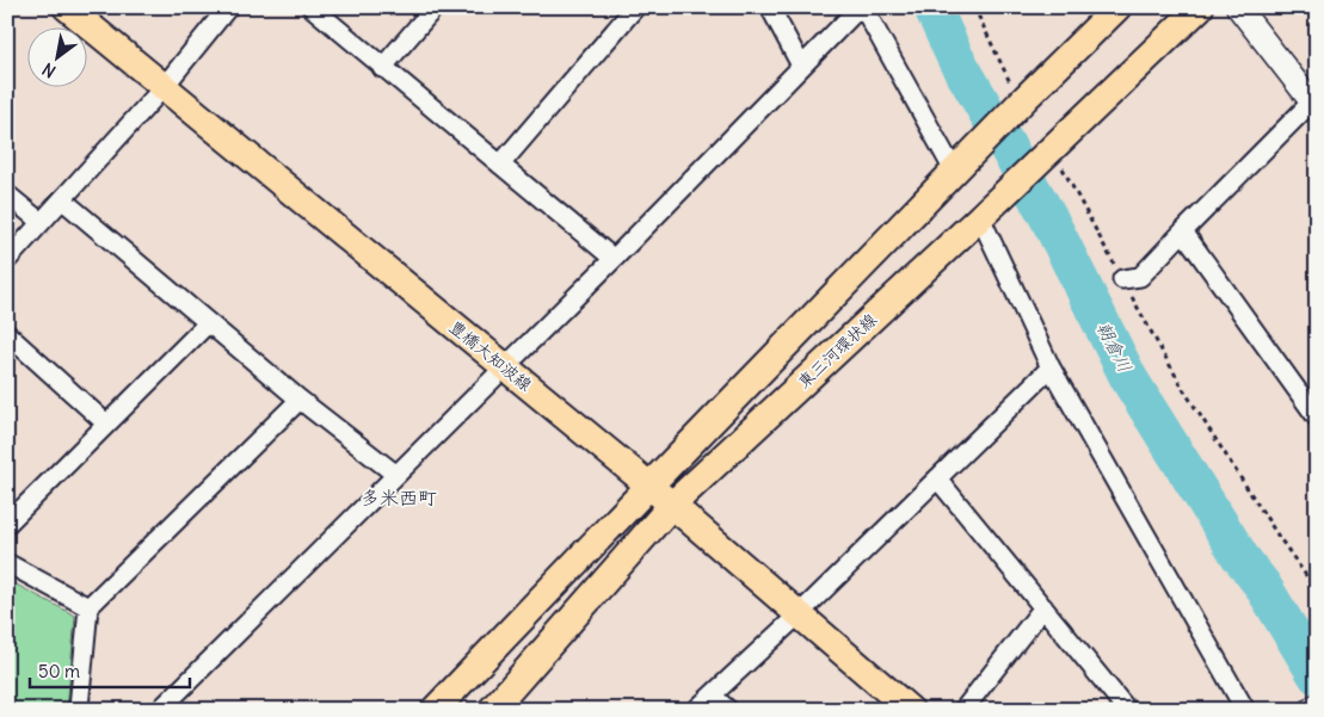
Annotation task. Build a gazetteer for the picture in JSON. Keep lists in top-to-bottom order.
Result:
{
  "streets": {
    "main road": ["東三河環状線", "豊橋大知波線"]
  },
  "crossings": [
    ["東三河環状線", "豊橋大知波線"]
  ],
  "districts": ["多米西町"],
  "water": ["朝倉川"],
  "scale_bar": "50 m",
  "north": "bottom left"
}
